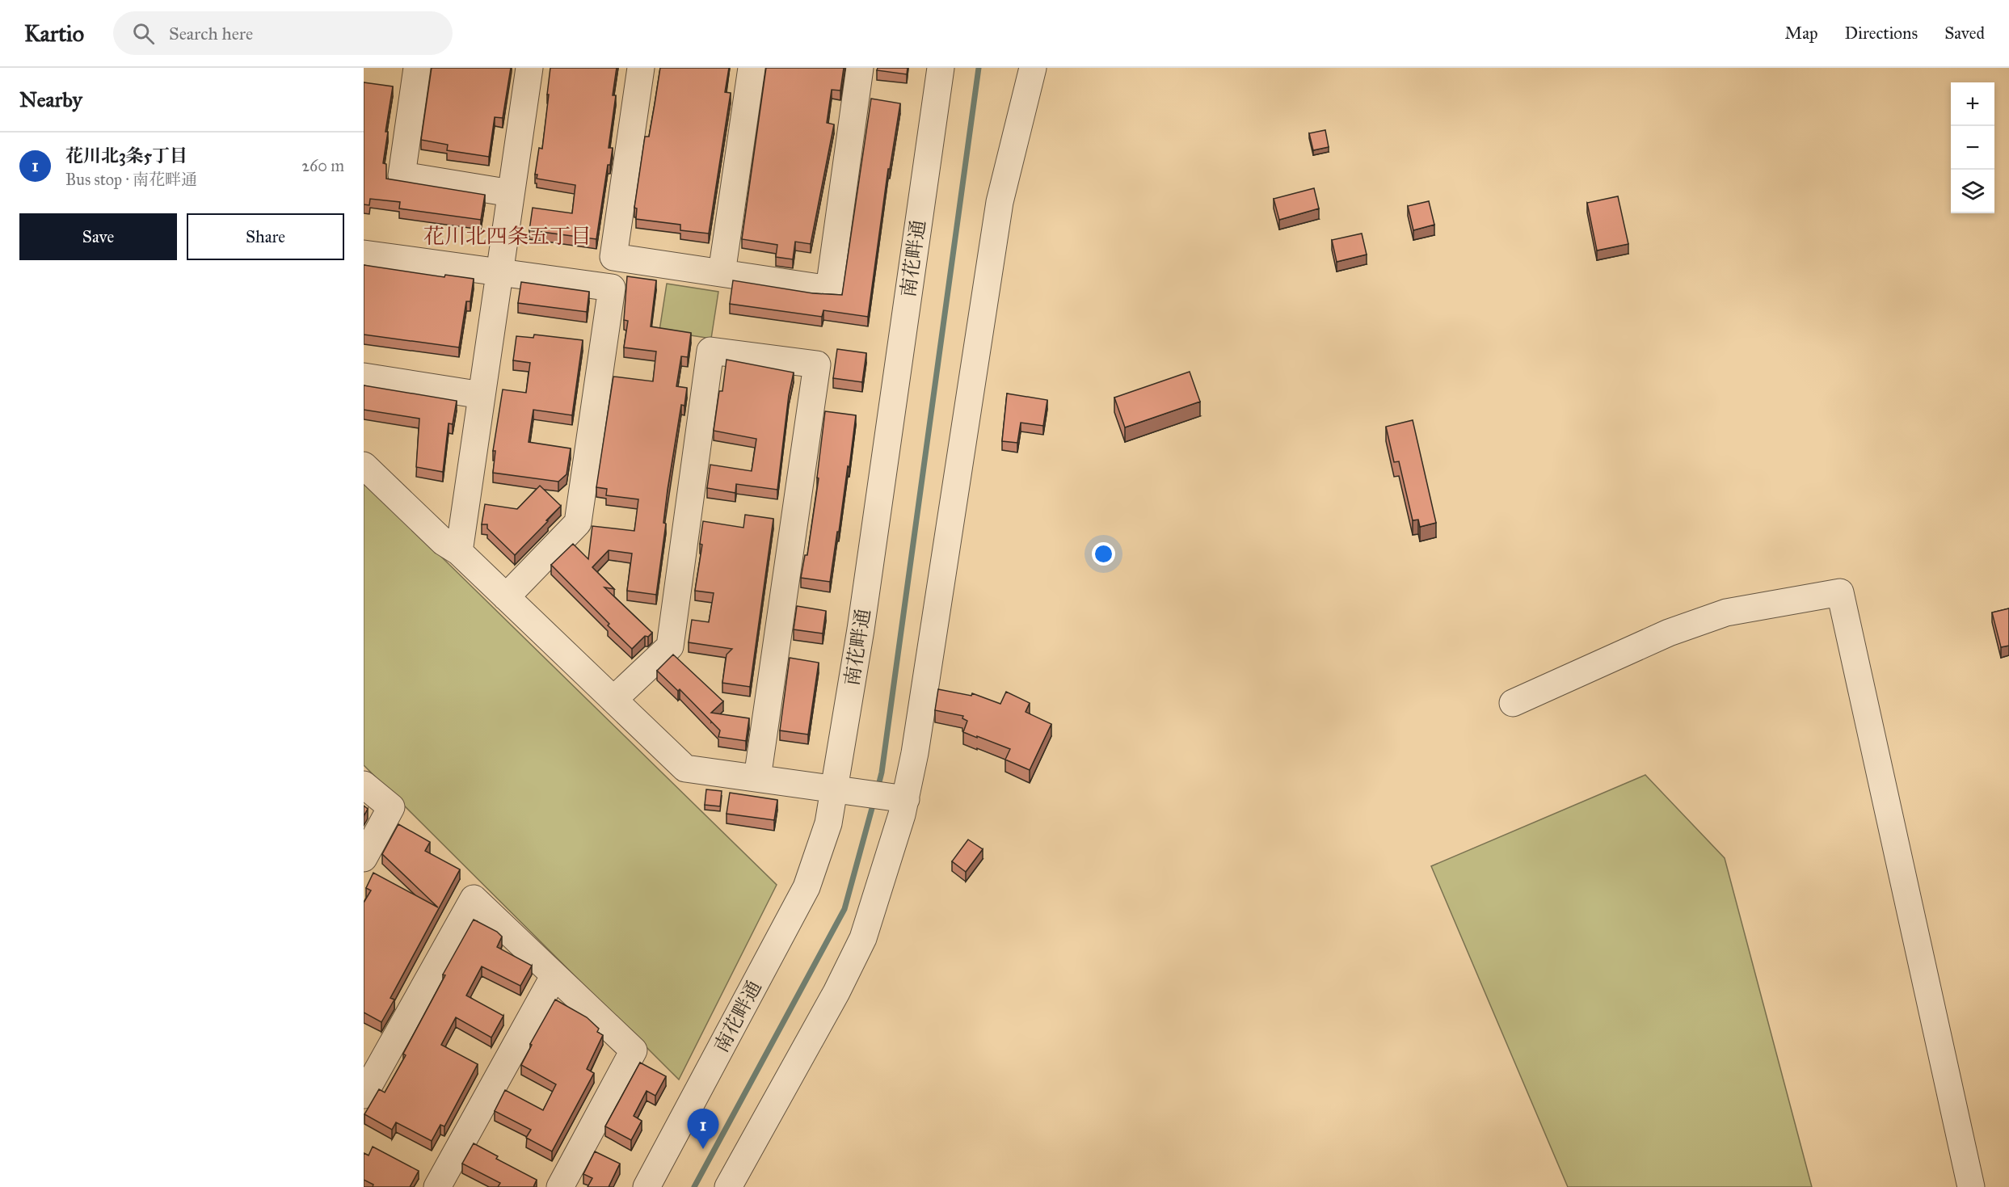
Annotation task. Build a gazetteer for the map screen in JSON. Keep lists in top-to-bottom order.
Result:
{
  "streets": {
    "street": ["南花畔通"]
  },
  "districts": ["花川北四条五丁目"],
  "page": {
    "header": "Kartio",
    "search": "Search here",
    "nav": ["Map", "Directions", "Saved"],
    "heading": "Nearby",
    "map_buttons": ["+", "−"],
    "list": [
      {
        "mark": "1",
        "name": "花川北3条5丁目",
        "note": "Bus stop · 南花畔通",
        "value": "260 m"
      }
    ],
    "buttons": ["Save", "Share"],
    "pins": "1"
  }
}
